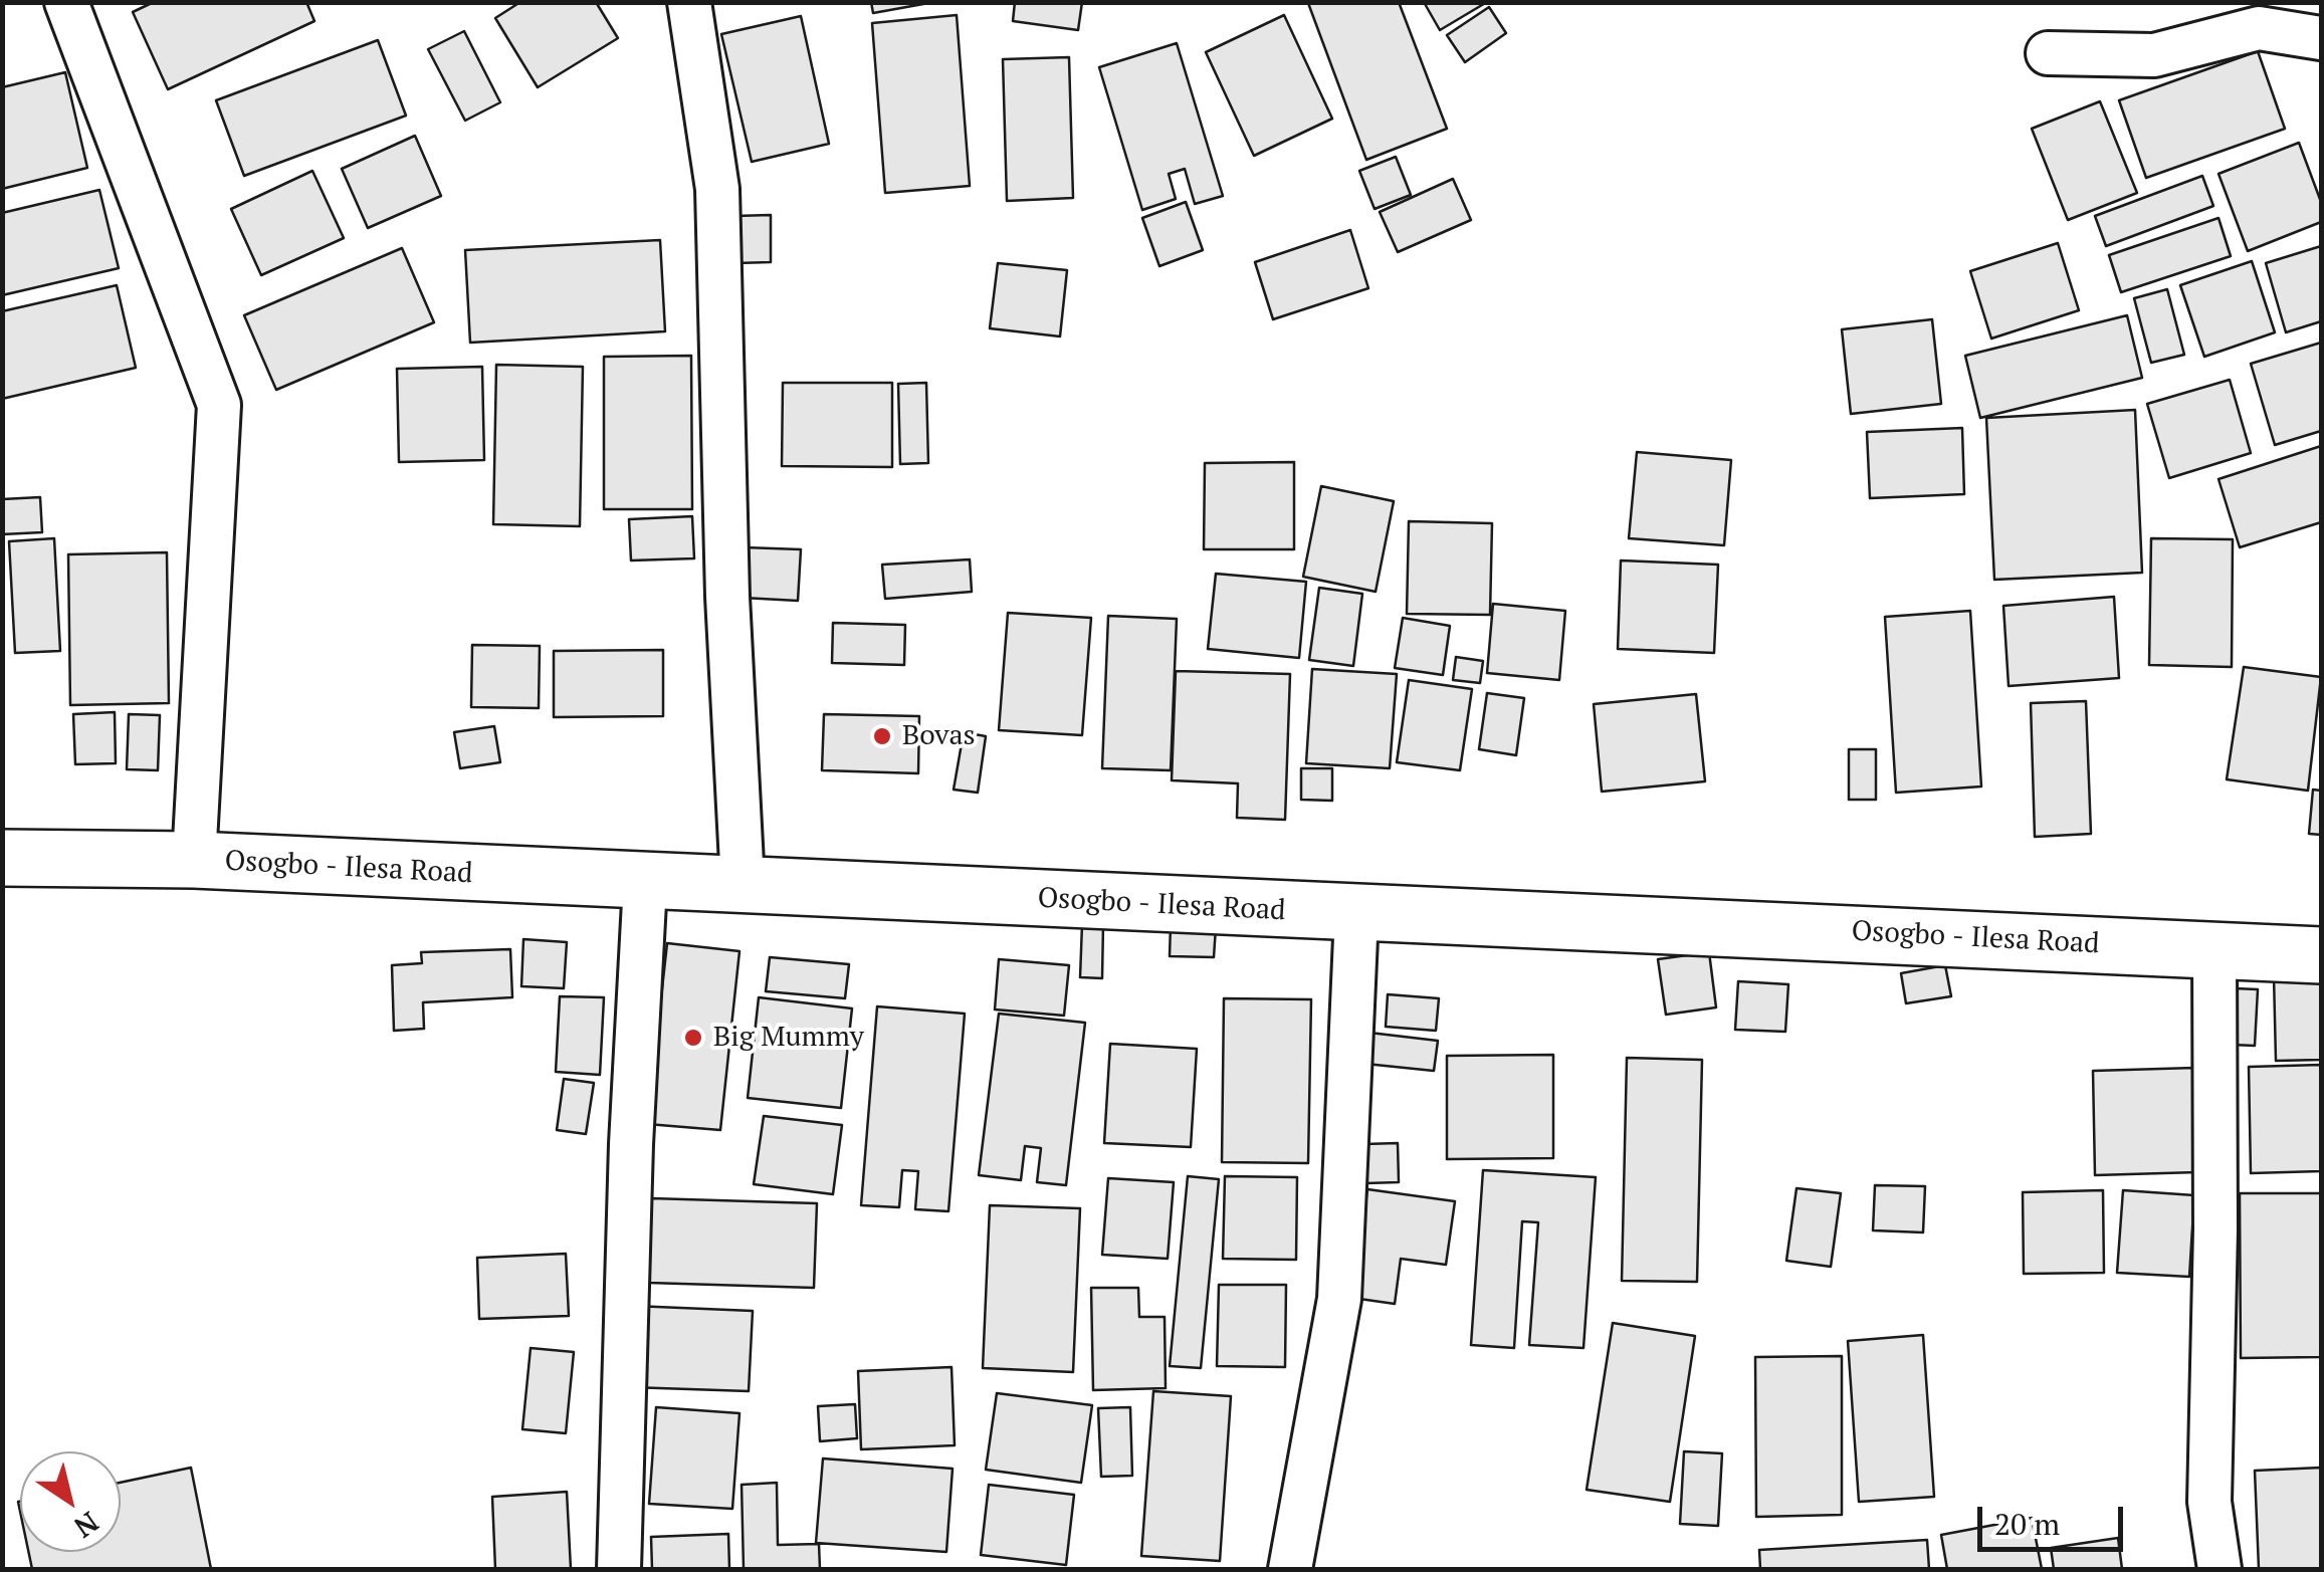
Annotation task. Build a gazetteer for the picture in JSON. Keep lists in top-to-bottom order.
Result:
{
  "streets": {
    "main road": ["Osogbo - Ilesa Road"]
  },
  "places": ["Bovas", "Big Mummy"],
  "scale_bar": "20 m",
  "north": "bottom right"
}
